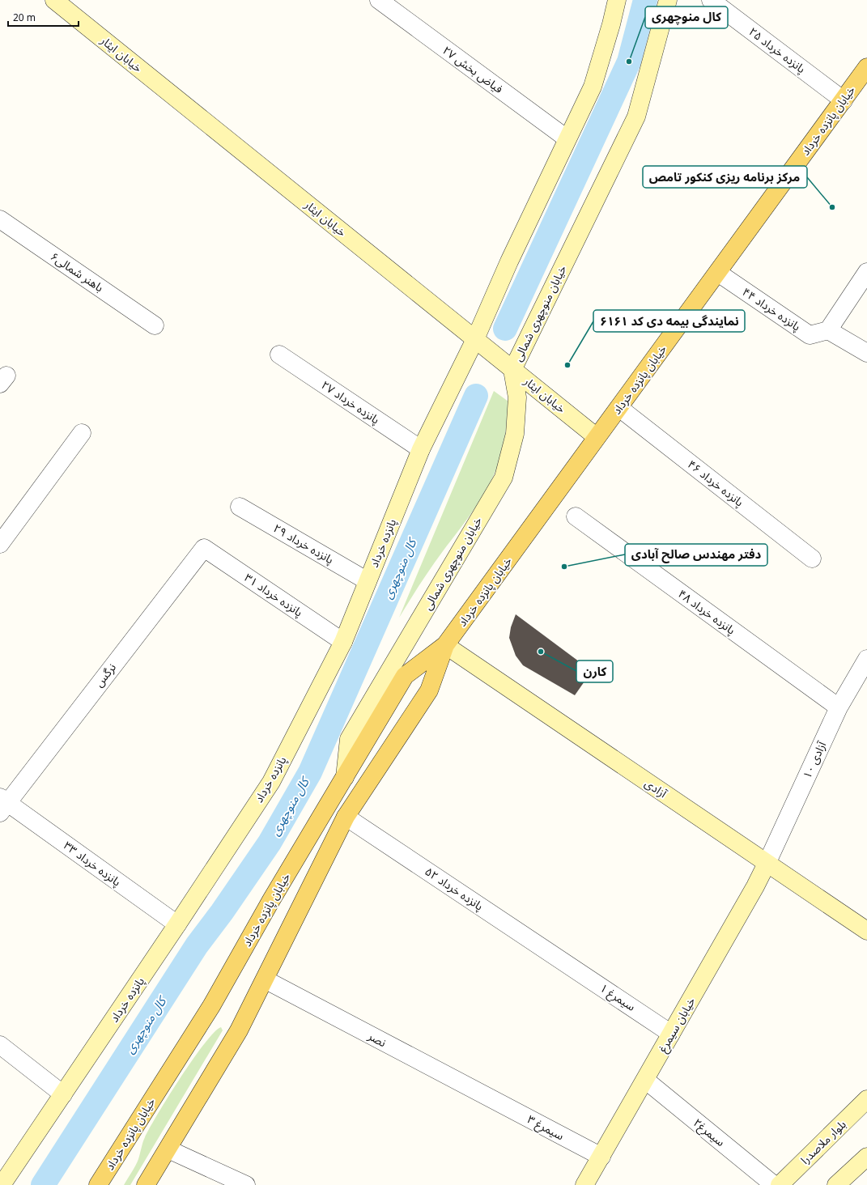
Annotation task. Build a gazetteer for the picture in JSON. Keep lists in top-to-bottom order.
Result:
{
  "streets": {
    "main road": ["خیابان پانزده خرداد"],
    "street": [
      "پانزده خرداد ۲۵",
      "خیابان ایثار",
      "فیاض بخش ۲۷",
      "باهنر شمالی۶",
      "پانزده خرداد ۴۴",
      "خیابان منوچهری شمالی",
      "پانزده خرداد ۲۷",
      "پانزده خرداد ۴۶",
      "پانزده خرداد",
      "پانزده خرداد ۲۹",
      "پانزده خرداد ۳۱",
      "پانزده خرداد ۴۸",
      "نرگس",
      "آزادی ۱۰",
      "آزادی",
      "پانزده خرداد ۳۳",
      "پانزده خرداد ۵۲",
      "سیمرغ ۱",
      "خیابان سیمرغ",
      "نصر",
      "سیمرغ ۳",
      "سیمرغ۲",
      "بلوار ملاصدرا"
    ]
  },
  "crossings": [
    ["پانزده خرداد ۲۵", "خیابان پانزده خرداد"],
    ["خیابان ایثار", "خیابان پانزده خرداد"],
    ["خیابان ایثار", "خیابان منوچهری شمالی"],
    ["خیابان ایثار", "پانزده خرداد"],
    ["خیابان پانزده خرداد", "پانزده خرداد ۴۴"],
    ["خیابان پانزده خرداد", "خیابان منوچهری شمالی"],
    ["خیابان پانزده خرداد", "پانزده خرداد ۴۶"],
    ["خیابان پانزده خرداد", "آزادی"],
    ["خیابان پانزده خرداد", "پانزده خرداد ۵۲"],
    ["خیابان پانزده خرداد", "نصر"],
    ["پانزده خرداد ۲۷", "پانزده خرداد"],
    ["پانزده خرداد", "پانزده خرداد ۲۹"],
    ["پانزده خرداد", "پانزده خرداد ۳۱"],
    ["پانزده خرداد", "پانزده خرداد ۳۳"],
    ["پانزده خرداد ۳۱", "نرگس"],
    ["پانزده خرداد ۴۸", "آزادی ۱۰"],
    ["نرگس", "پانزده خرداد ۳۳"],
    ["آزادی ۱۰", "آزادی"],
    ["آزادی ۱۰", "خیابان سیمرغ"],
    ["آزادی", "خیابان سیمرغ"],
    ["پانزده خرداد ۵۲", "سیمرغ ۱"],
    ["سیمرغ ۱", "خیابان سیمرغ"],
    ["خیابان سیمرغ", "سیمرغ ۳"],
    ["خیابان سیمرغ", "سیمرغ۲"],
    ["نصر", "سیمرغ ۳"]
  ],
  "water": ["کال منوچهری"],
  "places": [
    "کال منوچهری",
    "مرکز برنامه ریزی کنکور تامص",
    "نمایندگی بیمه دی کد ۶۱۶۱",
    "دفتر مهندس صالح آبادی",
    "کارن"
  ],
  "scale_bar": "20 m"
}
